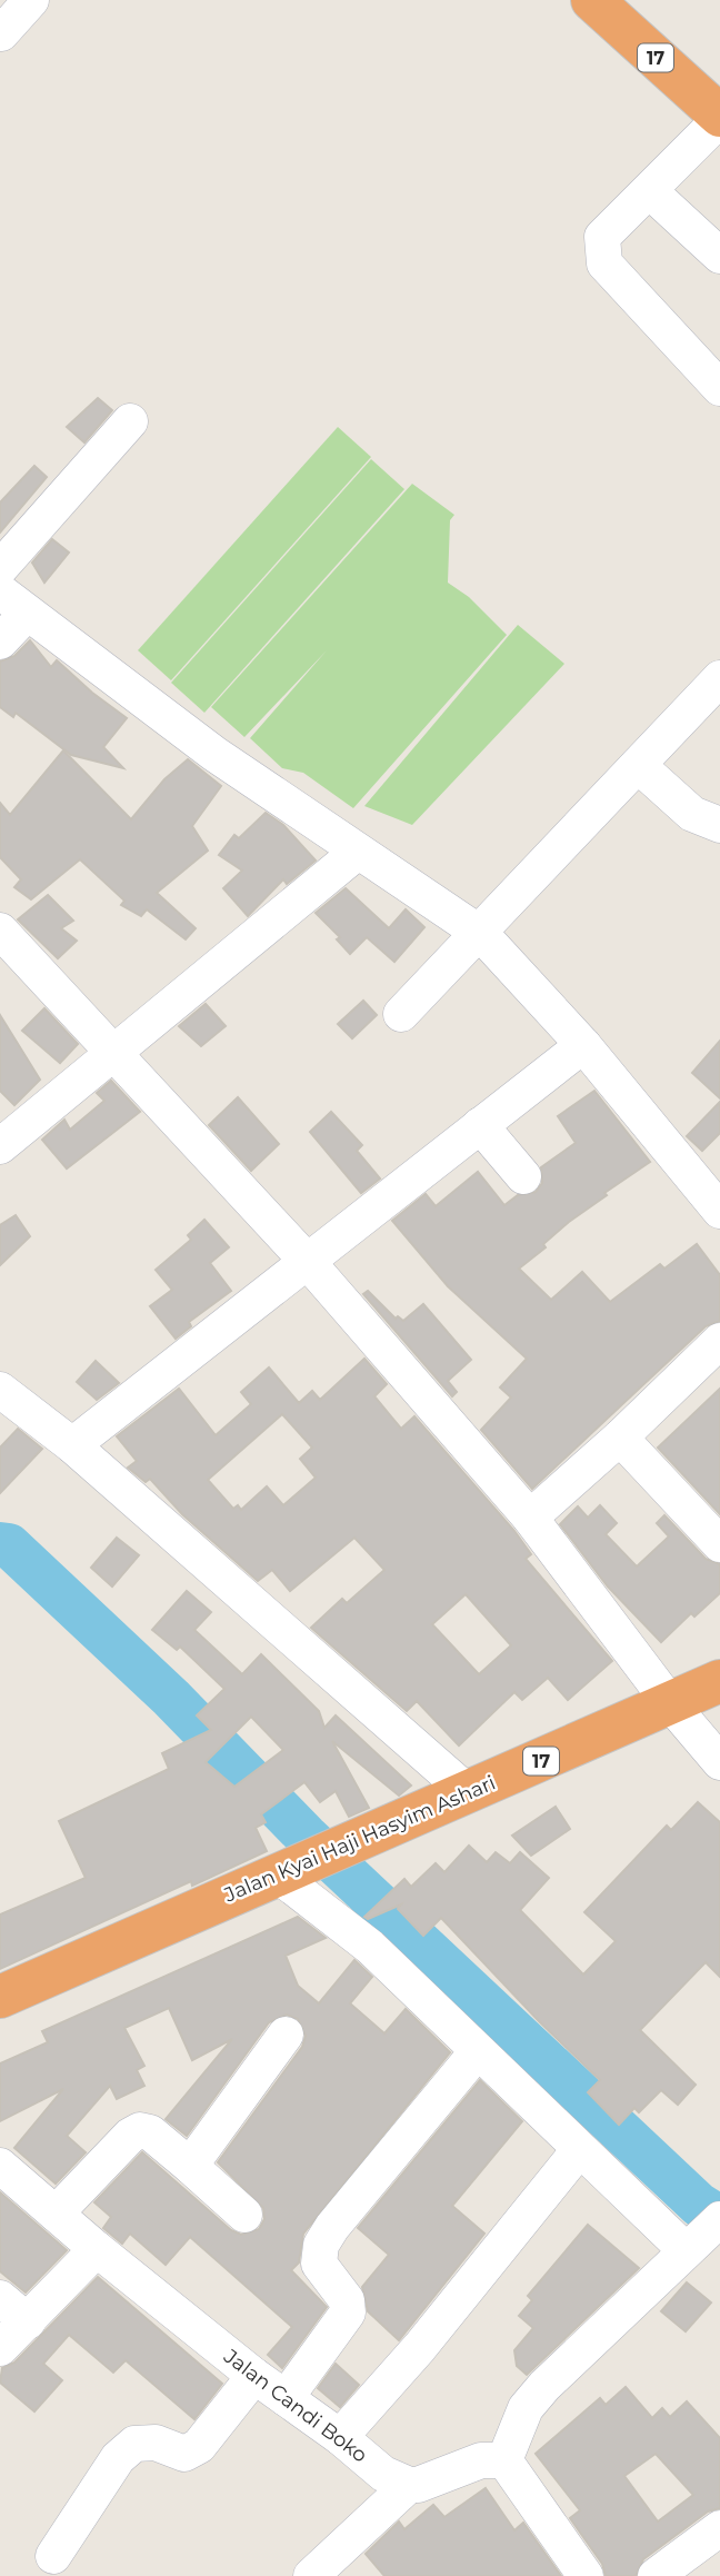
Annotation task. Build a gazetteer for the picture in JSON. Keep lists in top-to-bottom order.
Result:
{
  "streets": {
    "highway": ["17", "Jalan Kyai Haji Hasyim Ashari"],
    "street": ["Jalan Candi Boko"]
  }
}
